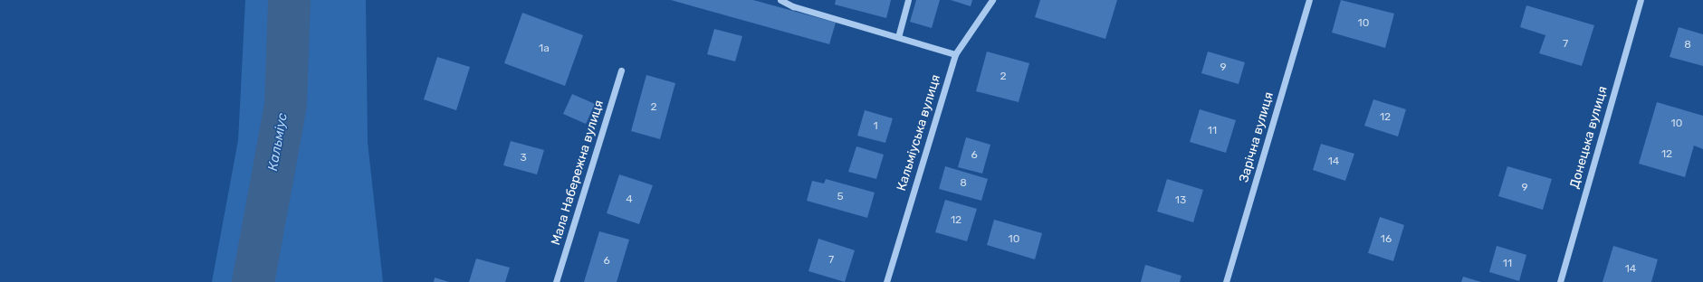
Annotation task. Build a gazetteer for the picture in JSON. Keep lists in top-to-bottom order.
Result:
{
  "streets": {
    "street": [
      "Кальміуська вулиця",
      "Зарічна вулиця",
      "Донецька вулиця",
      "Мала Набережна вулиця"
    ]
  },
  "water": ["Кальміус"],
  "house_numbers": [
    "10",
    "7",
    "8",
    "1а",
    "9",
    "2",
    "2",
    "12",
    "10",
    "1",
    "11",
    "12",
    "6",
    "3",
    "14",
    "8",
    "9",
    "5",
    "4",
    "13",
    "12",
    "10",
    "16",
    "7",
    "6",
    "11",
    "14"
  ]
}
